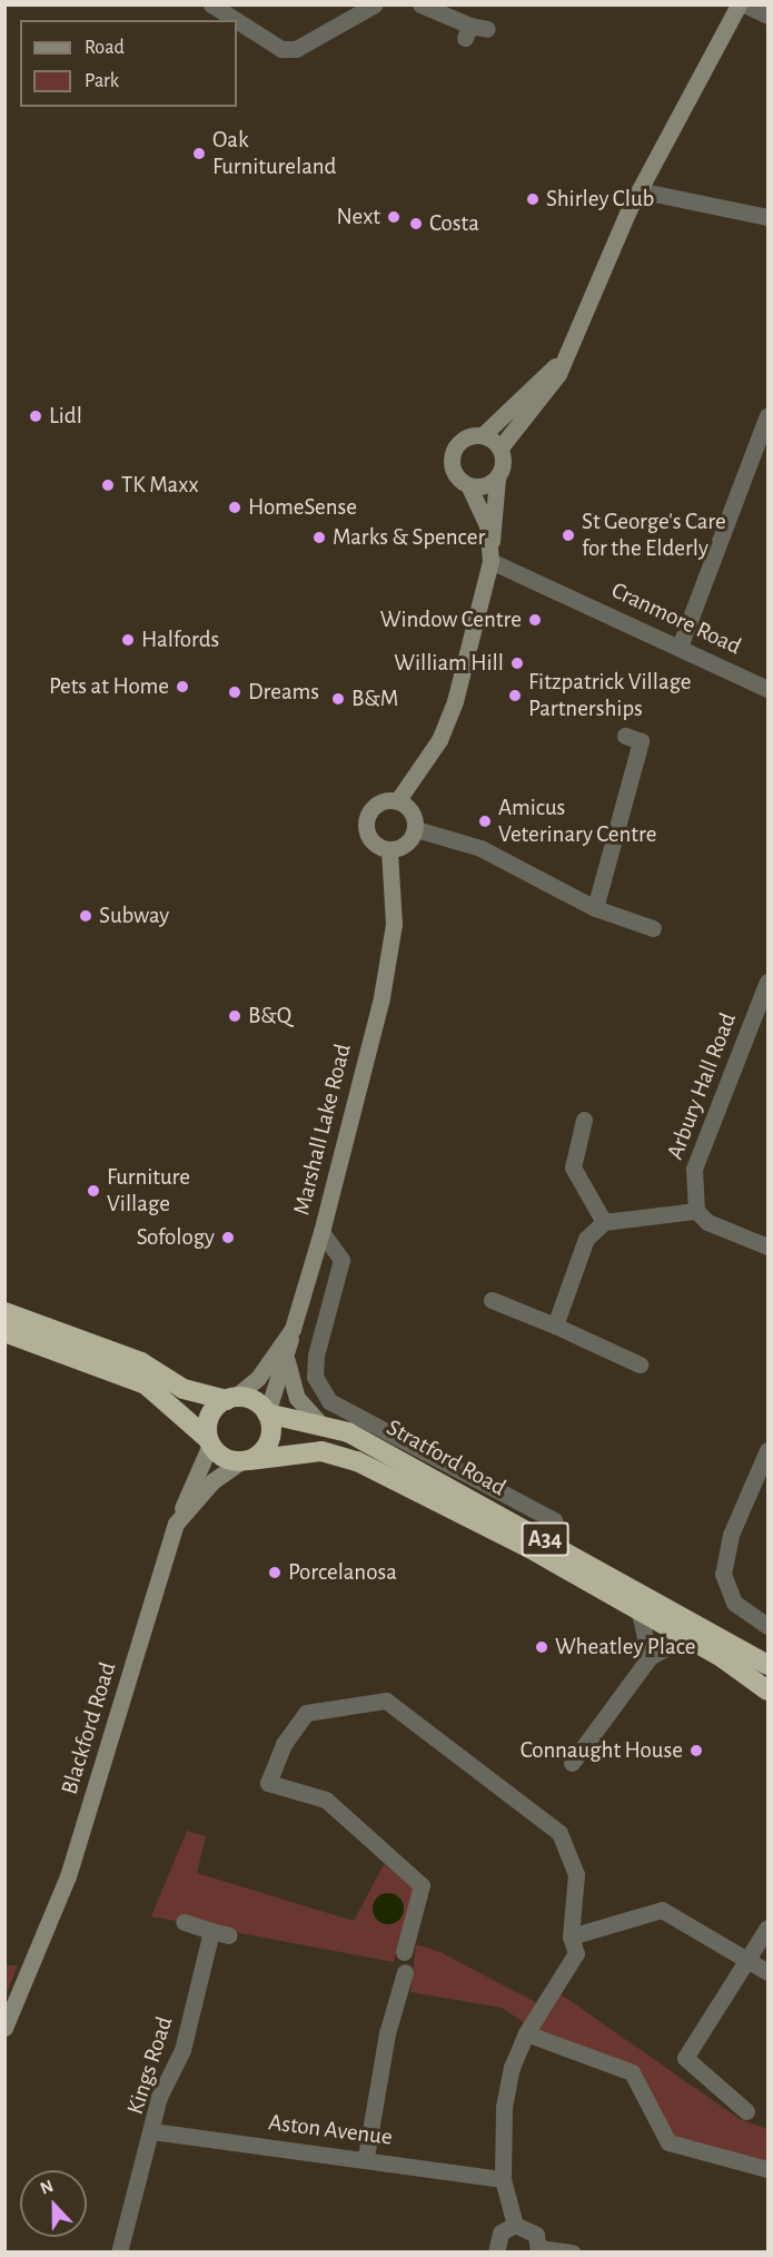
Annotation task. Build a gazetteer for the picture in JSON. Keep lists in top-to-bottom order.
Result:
{
  "streets": {
    "highway": ["Stratford Road", "A34"],
    "main road": ["Marshall Lake Road", "Blackford Road"],
    "street": [
      "Cranmore Road",
      "Arbury Hall Road",
      "Kings Road",
      "Aston Avenue"
    ]
  },
  "crossings": [
    ["Marshall Lake Road", "Stratford Road"],
    ["Marshall Lake Road", "Blackford Road"],
    ["Stratford Road", "Blackford Road"],
    ["Kings Road", "Aston Avenue"]
  ],
  "places": [
    "Oak Furnitureland",
    "Shirley Club",
    "Next",
    "Costa",
    "Lidl",
    "TK Maxx",
    "HomeSense",
    "St George's Care for the Elderly",
    "Marks & Spencer",
    "Window Centre",
    "Halfords",
    "William Hill",
    "Pets at Home",
    "Dreams",
    "Fitzpatrick Village Partnerships",
    "B&M",
    "Amicus Veterinary Centre",
    "Subway",
    "B&Q",
    "Furniture Village",
    "Sofology",
    "Porcelanosa",
    "Wheatley Place",
    "Connaught House"
  ],
  "legend": ["Road", "Park"],
  "north": "top"
}
